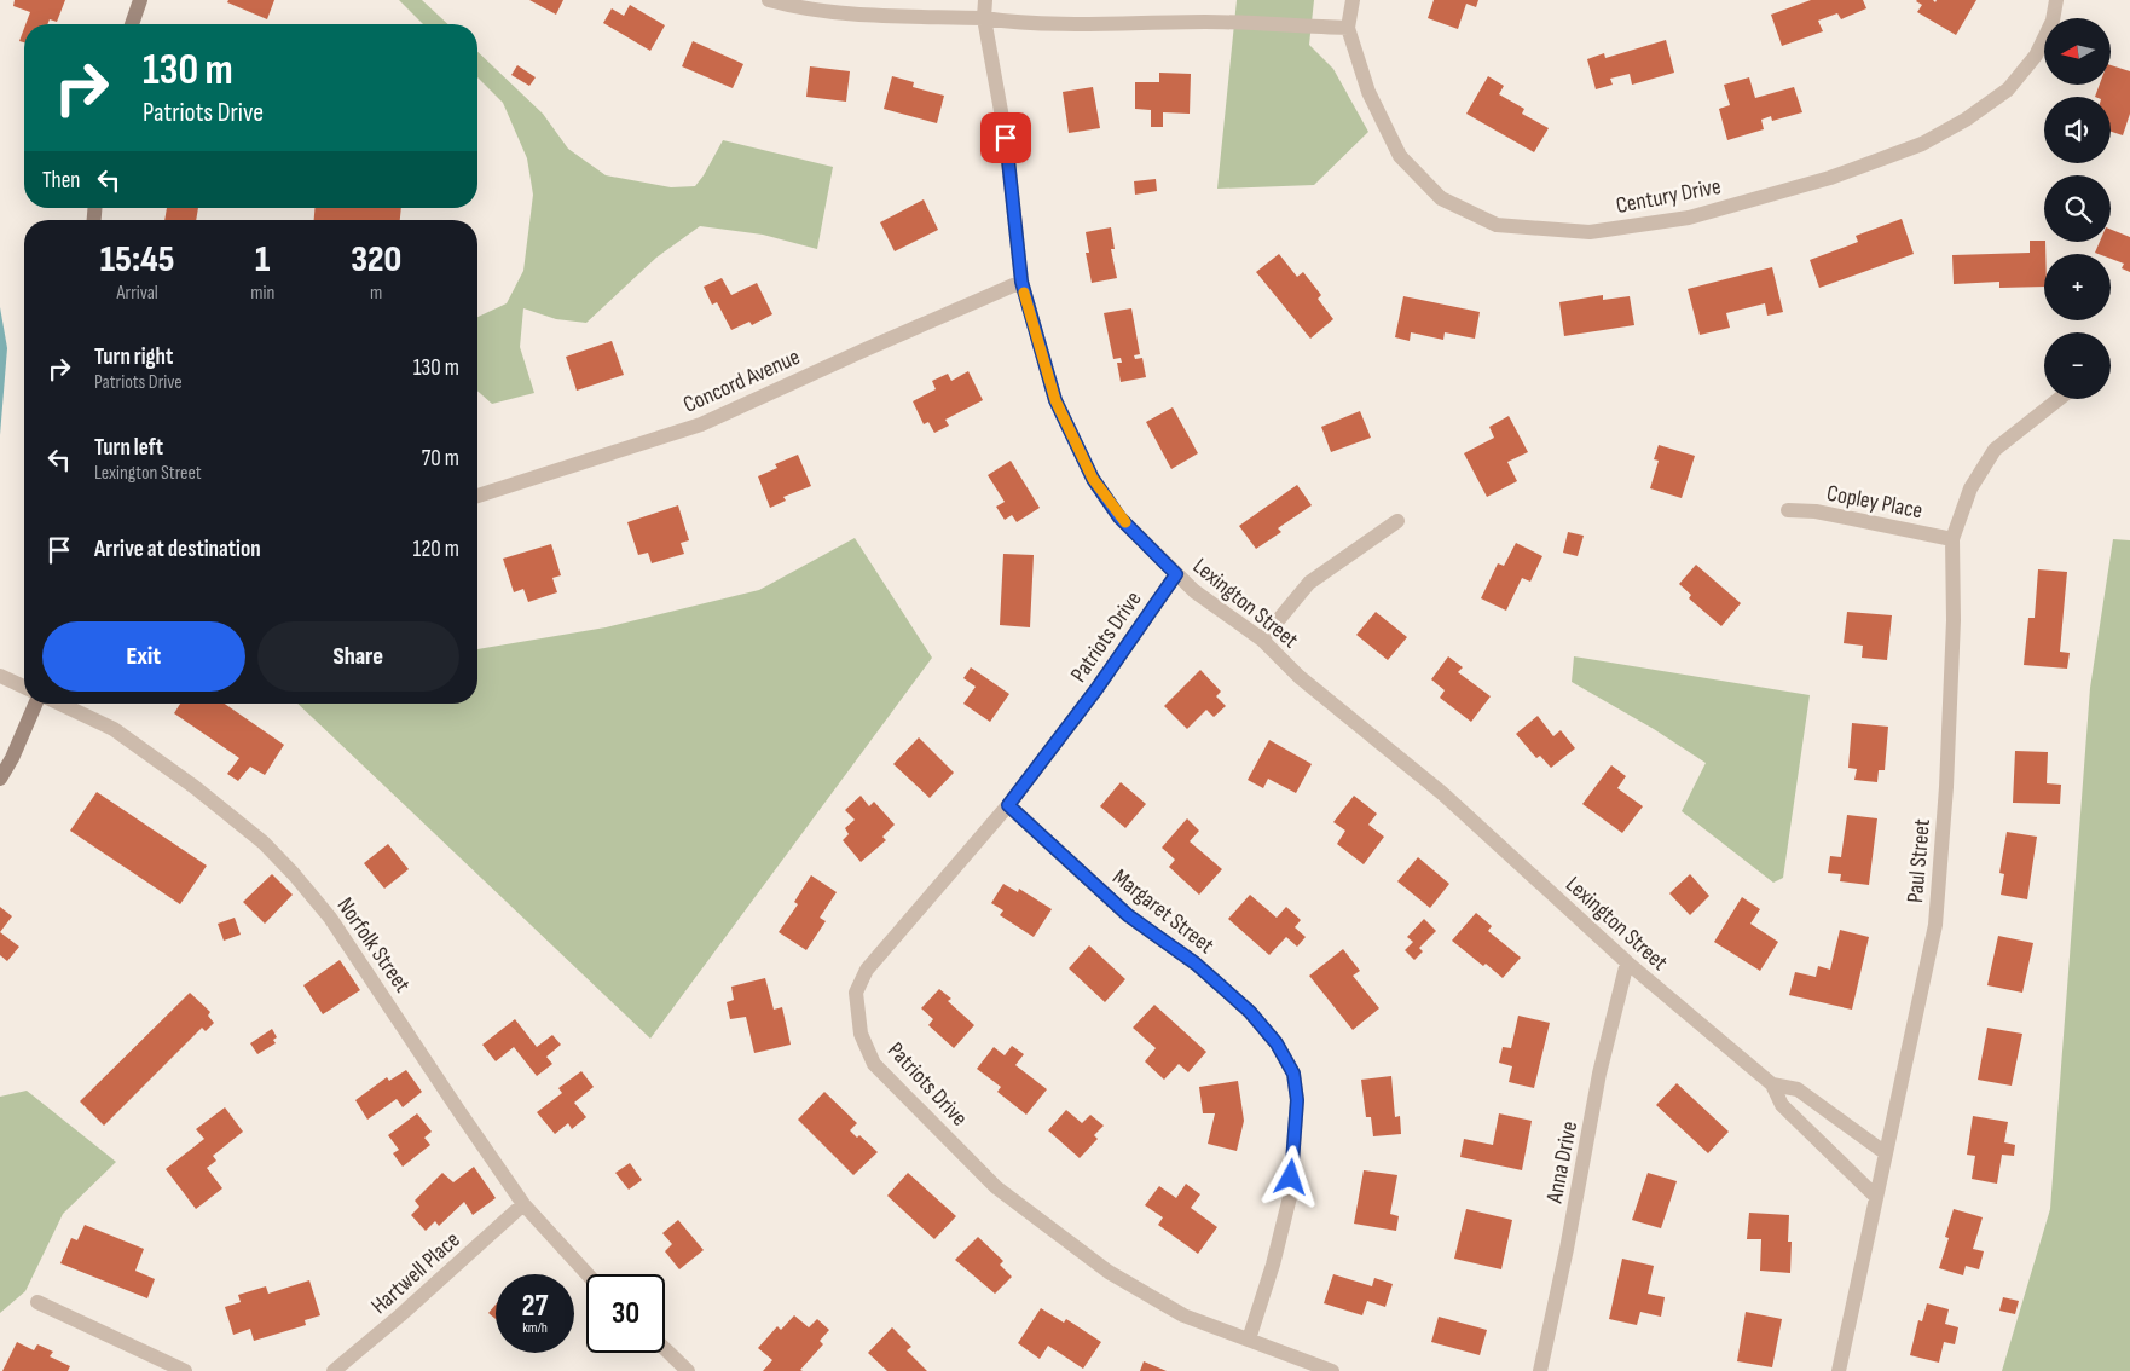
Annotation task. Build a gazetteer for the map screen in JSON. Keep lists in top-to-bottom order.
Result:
{
  "streets": {
    "street": [
      "Century Drive",
      "Concord Avenue",
      "Copley Place",
      "Lexington Street",
      "Patriots Drive",
      "Paul Street",
      "Margaret Street",
      "Norfolk Street",
      "Anna Drive",
      "Hartwell Place"
    ]
  },
  "crossings": [
    ["Concord Avenue", "Lexington Street"],
    ["Copley Place", "Paul Street"],
    ["Lexington Street", "Patriots Drive"],
    ["Lexington Street", "Paul Street"],
    ["Lexington Street", "Anna Drive"],
    ["Patriots Drive", "Margaret Street"],
    ["Norfolk Street", "Hartwell Place"]
  ],
  "north": "left",
  "page": {
    "map_buttons": ["+", "−"],
    "turn": ["130 m", "Patriots Drive"],
    "then": "Then",
    "eta": [
      "15:45",
      "Arrival",
      "1",
      "min",
      "320",
      "m"
    ],
    "list": [
      {
        "name": "Turn right",
        "note": "Patriots Drive",
        "value": "130 m"
      },
      {
        "name": "Turn left",
        "note": "Lexington Street",
        "value": "70 m"
      },
      {
        "name": "Arrive at destination",
        "value": "120 m"
      }
    ],
    "buttons": ["Exit", "Share"],
    "speed": "27 km/h",
    "limit": "30"
  }
}
